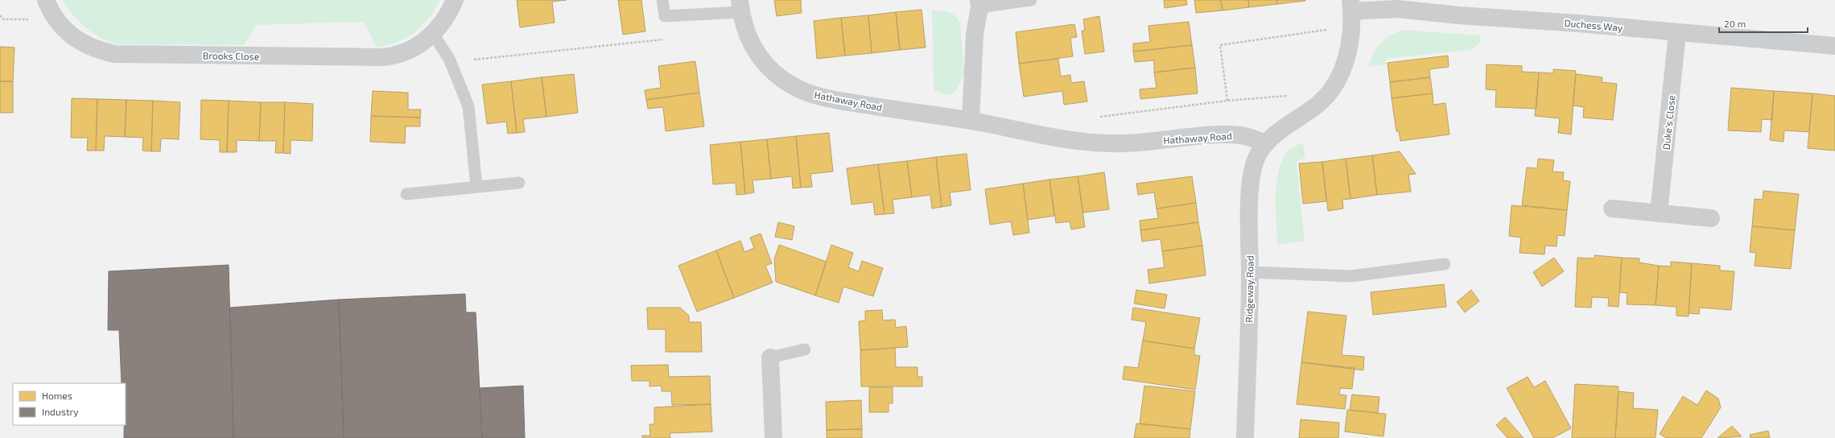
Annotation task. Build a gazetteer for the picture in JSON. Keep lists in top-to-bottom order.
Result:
{
  "streets": {
    "street": [
      "Duchess Way",
      "Brooks Close",
      "Hathaway Road",
      "Duke's Close",
      "Ridgeway Road"
    ]
  },
  "crossings": [
    ["Duchess Way", "Duke's Close"],
    ["Hathaway Road", "Ridgeway Road"]
  ],
  "legend": ["Homes", "Industry"],
  "scale_bar": "20 m"
}
